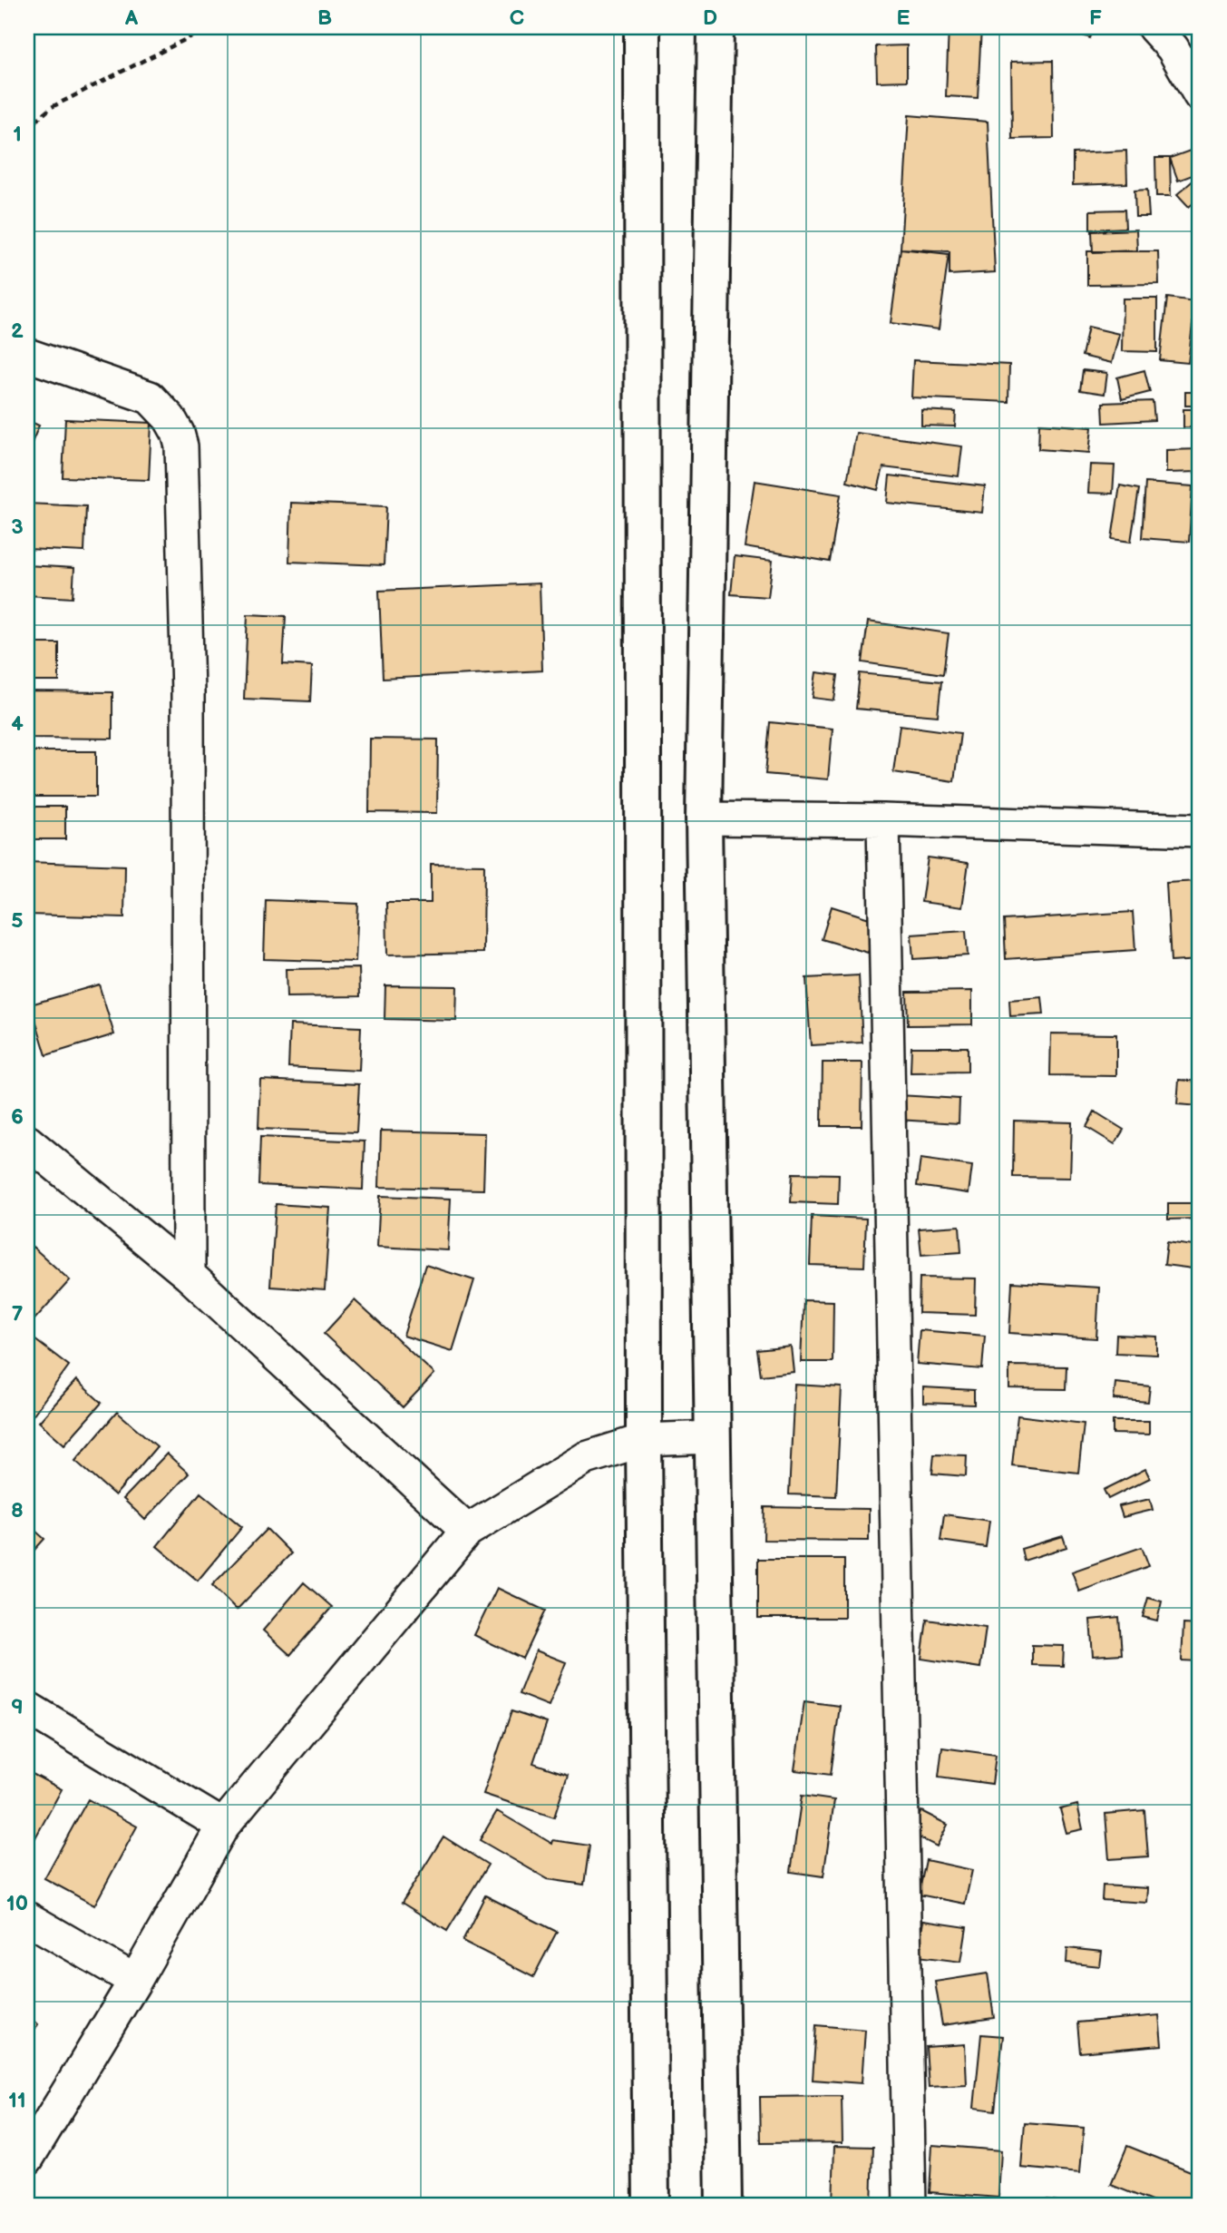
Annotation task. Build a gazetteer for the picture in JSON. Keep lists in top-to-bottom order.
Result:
{
  "grid": {
    "columns": [
      "A",
      "B",
      "C",
      "D",
      "E",
      "F"
    ],
    "rows": [
      "1",
      "2",
      "3",
      "4",
      "5",
      "6",
      "7",
      "8",
      "9",
      "10",
      "11"
    ]
  }
}
